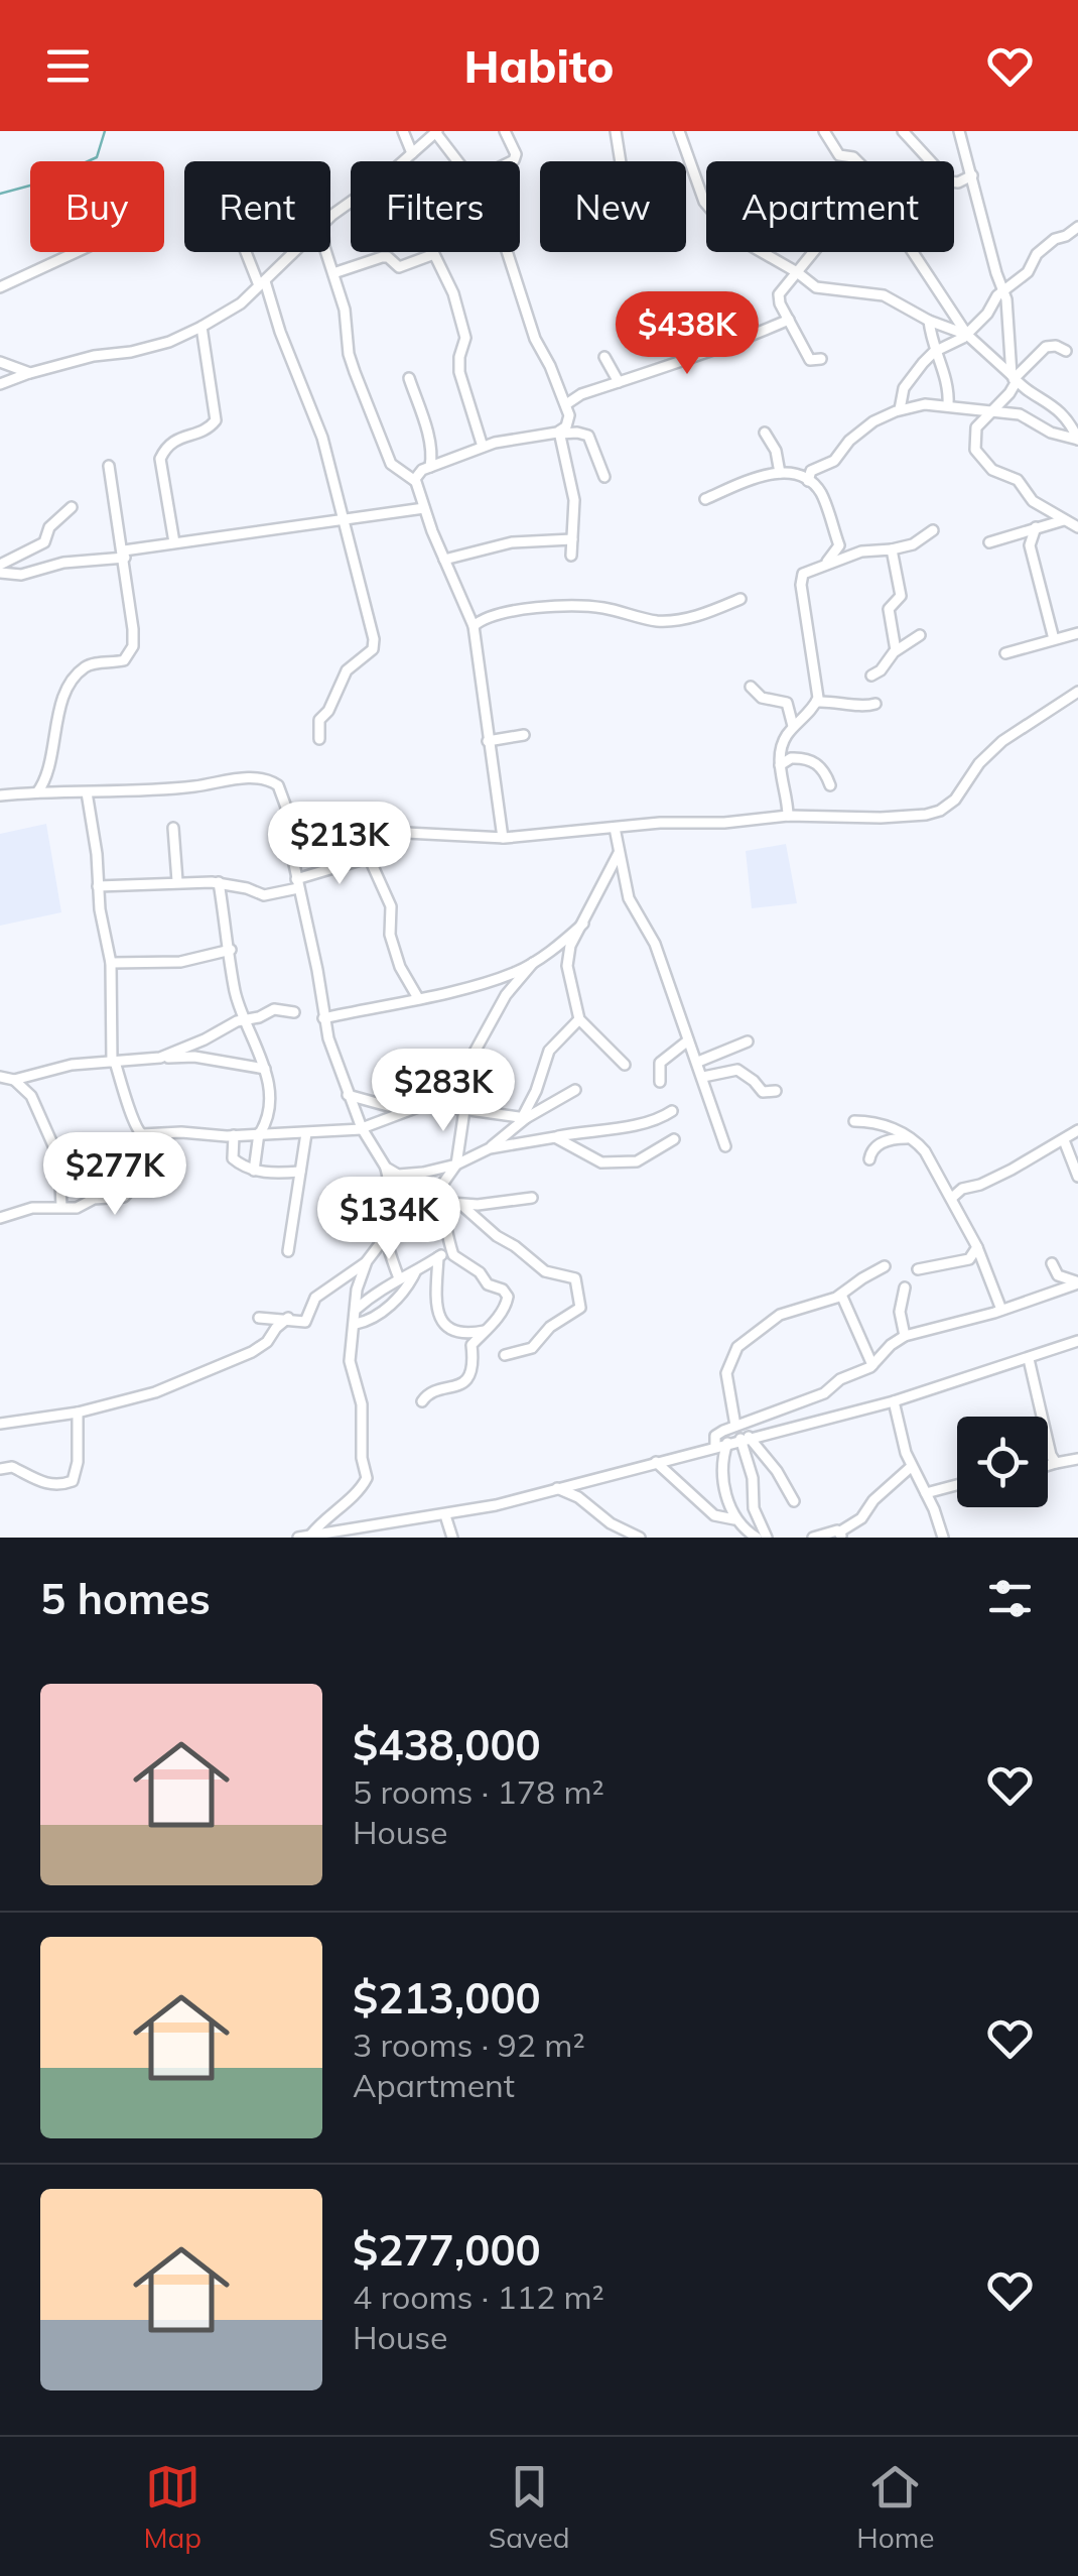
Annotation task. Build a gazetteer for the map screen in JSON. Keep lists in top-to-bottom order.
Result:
{
  "page": {
    "header": "Habito",
    "chip": [
      "Buy",
      "Rent",
      "Filters",
      "New",
      "Apartment"
    ],
    "price": [
      "$438K",
      "$213K",
      "$283K",
      "$277K",
      "$134K"
    ],
    "heading": "5 homes",
    "list": [
      {
        "name": "$438,000",
        "note": "5 rooms · 178 m² · House"
      },
      {
        "name": "$213,000",
        "note": "3 rooms · 92 m² · Apartment"
      },
      {
        "name": "$277,000",
        "note": "4 rooms · 112 m² · House"
      }
    ],
    "tabs": ["Map", "Saved", "Home"]
  }
}
